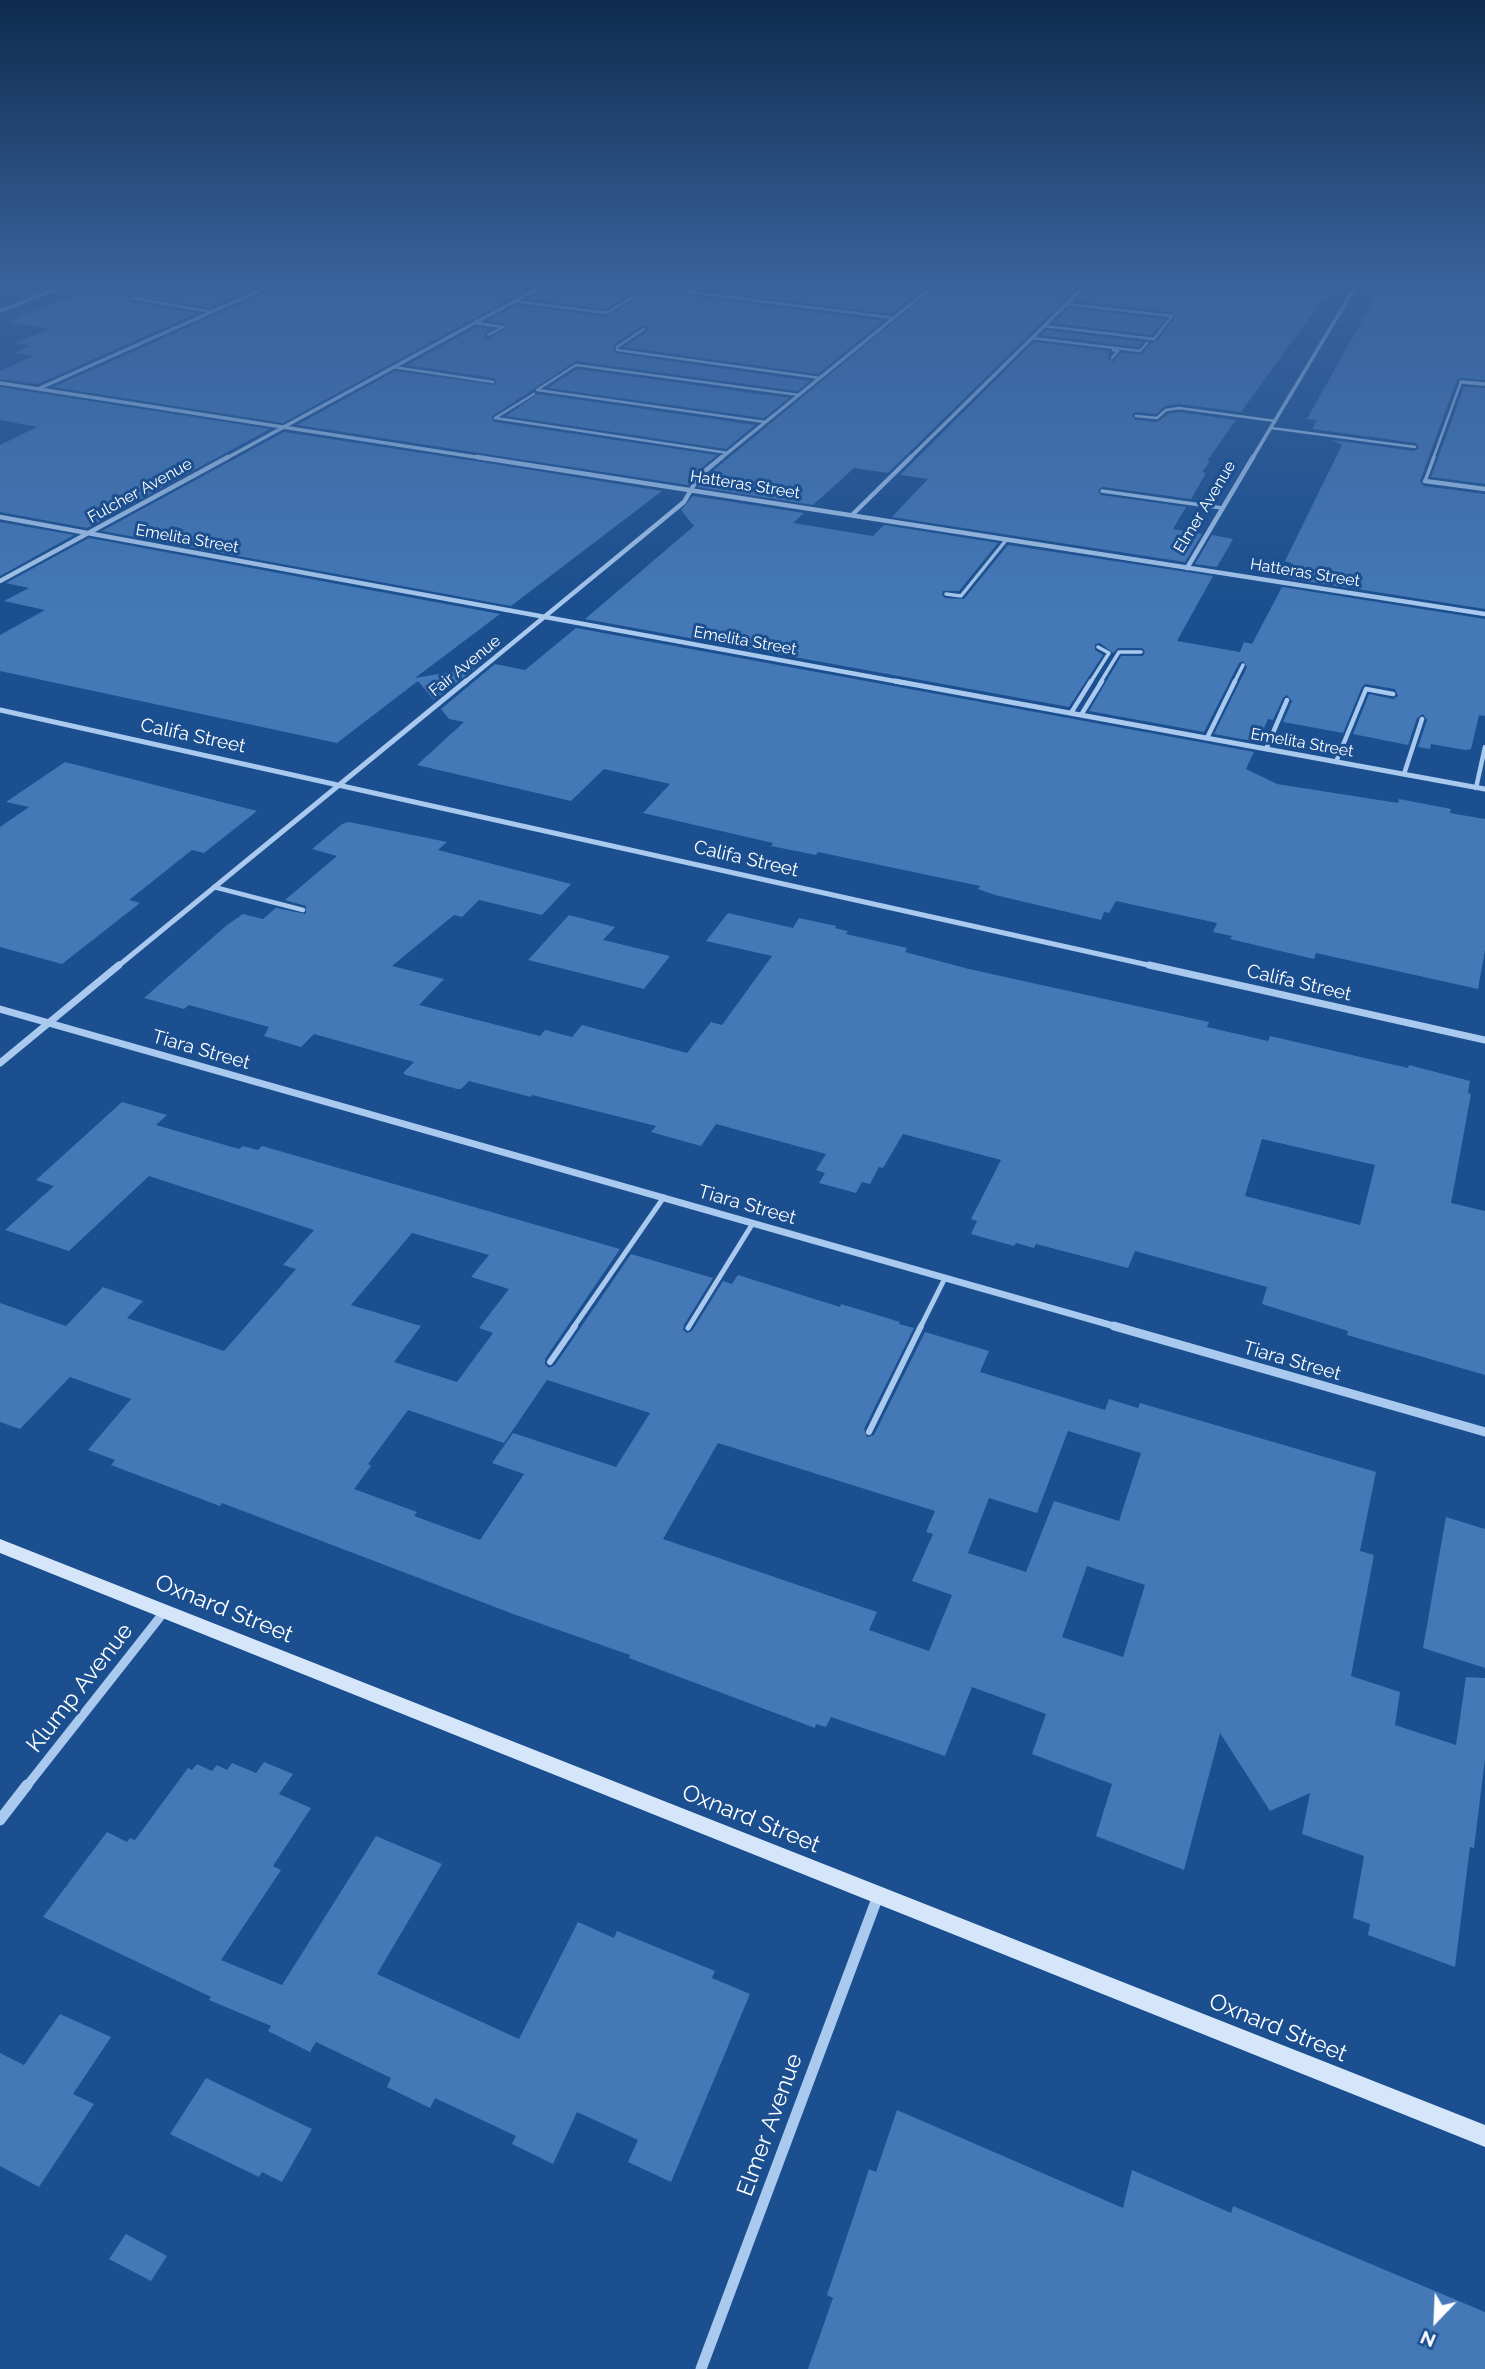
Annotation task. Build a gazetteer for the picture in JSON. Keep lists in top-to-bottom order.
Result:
{
  "streets": {
    "main road": ["Oxnard Street"],
    "street": [
      "Hatteras Street",
      "Fulcher Avenue",
      "Elmer Avenue",
      "Emelita Street",
      "Fair Avenue",
      "Califa Street",
      "Tiara Street",
      "Klump Avenue"
    ]
  },
  "crossings": [
    ["Hatteras Street", "Fulcher Avenue"],
    ["Hatteras Street", "Elmer Avenue"],
    ["Hatteras Street", "Fair Avenue"],
    ["Fulcher Avenue", "Emelita Street"],
    ["Elmer Avenue", "Oxnard Street"],
    ["Emelita Street", "Fair Avenue"],
    ["Fair Avenue", "Califa Street"],
    ["Fair Avenue", "Tiara Street"],
    ["Oxnard Street", "Klump Avenue"]
  ],
  "north": "bottom left"
}
